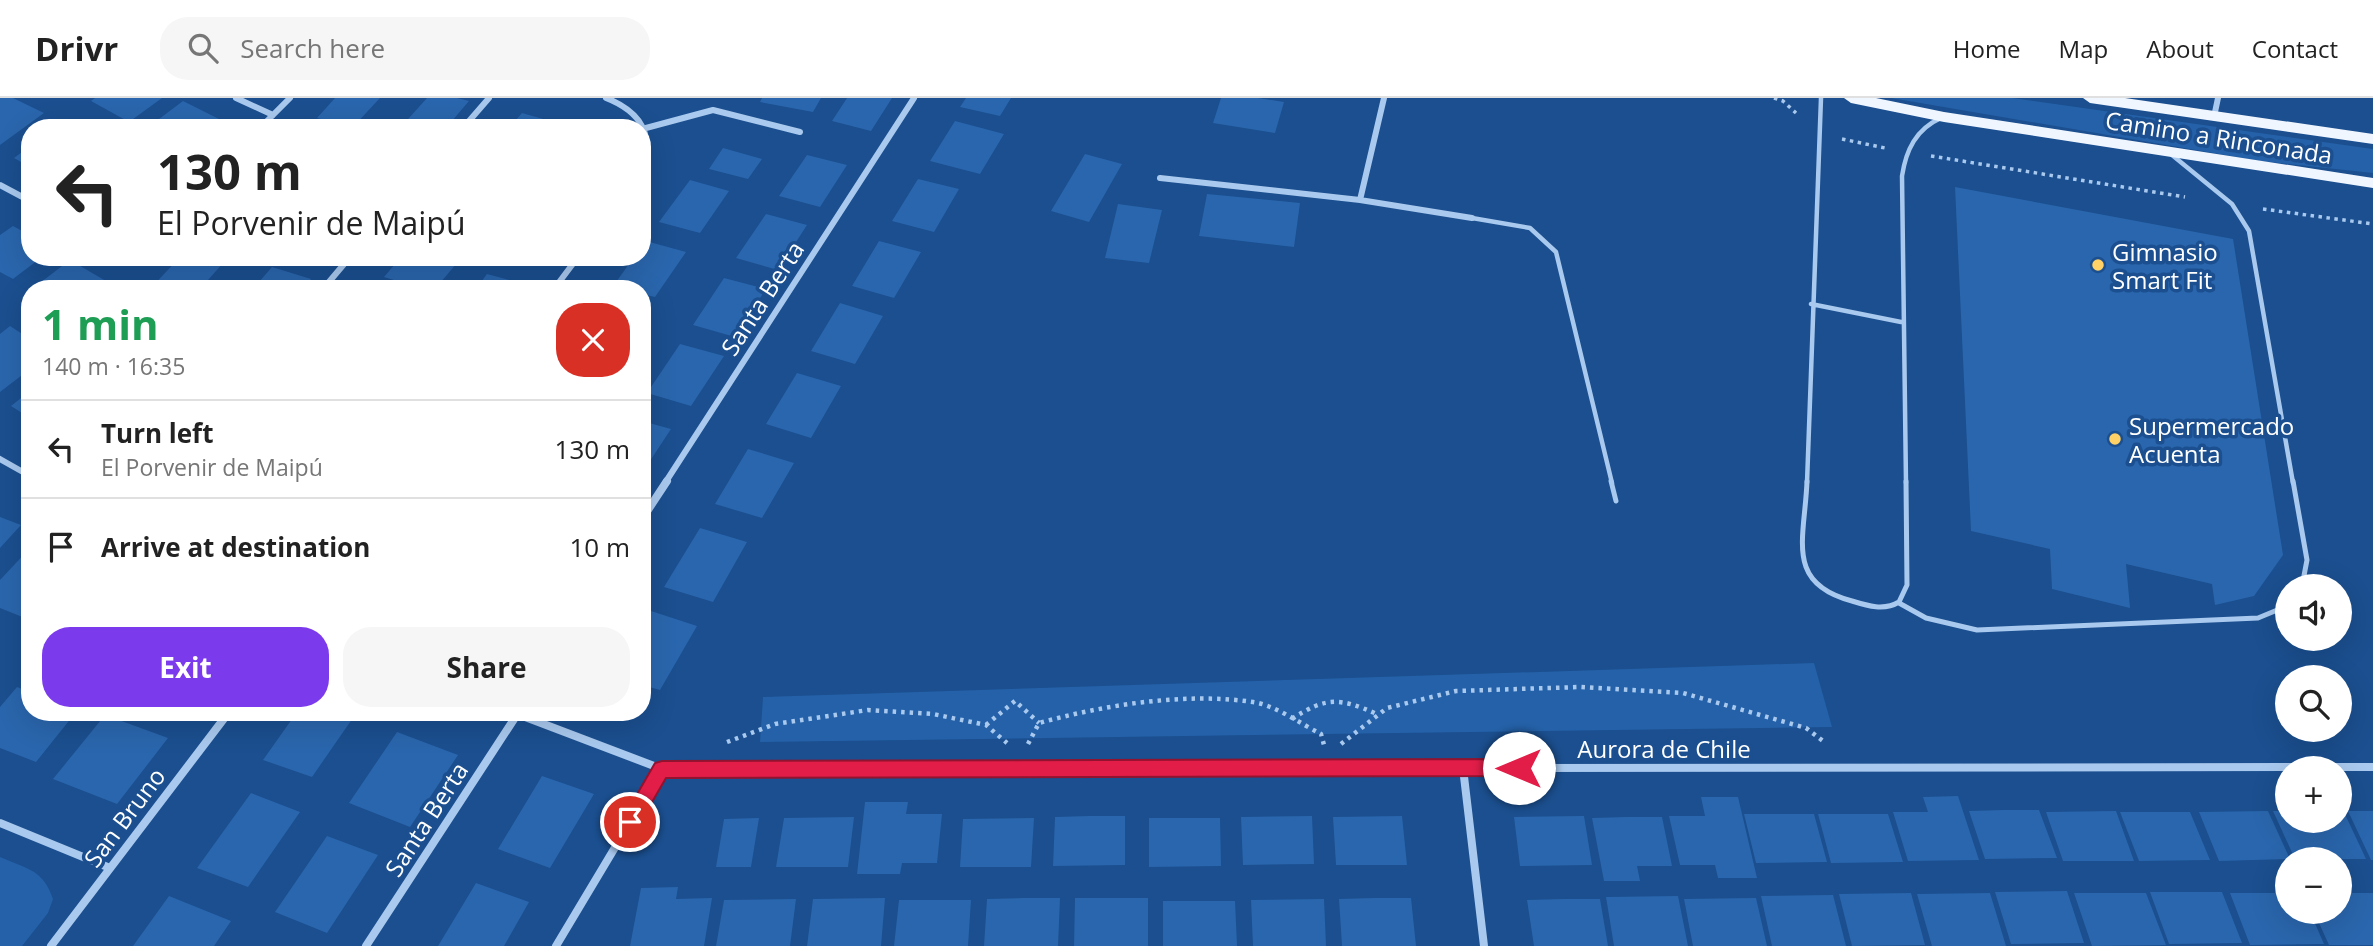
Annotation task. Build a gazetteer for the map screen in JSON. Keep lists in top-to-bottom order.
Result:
{
  "streets": {
    "main road": ["Camino a Rinconada"],
    "street": ["Santa Berta", "Aurora de Chile", "San Bruno"]
  },
  "places": ["Gimnasio Smart Fit", "Supermercado Acuenta"],
  "page": {
    "header": "Drivr",
    "search": "Search here",
    "nav": [
      "Home",
      "Map",
      "About",
      "Contact"
    ],
    "turn": ["130 m", "El Porvenir de Maipú"],
    "heading": ["1 min", "140 m · 16:35"],
    "list": [
      {
        "name": "Turn left",
        "note": "El Porvenir de Maipú",
        "value": "130 m"
      },
      {
        "name": "Arrive at destination",
        "value": "10 m"
      }
    ],
    "map_buttons": ["+", "−"],
    "buttons": ["Exit", "Share"]
  }
}
